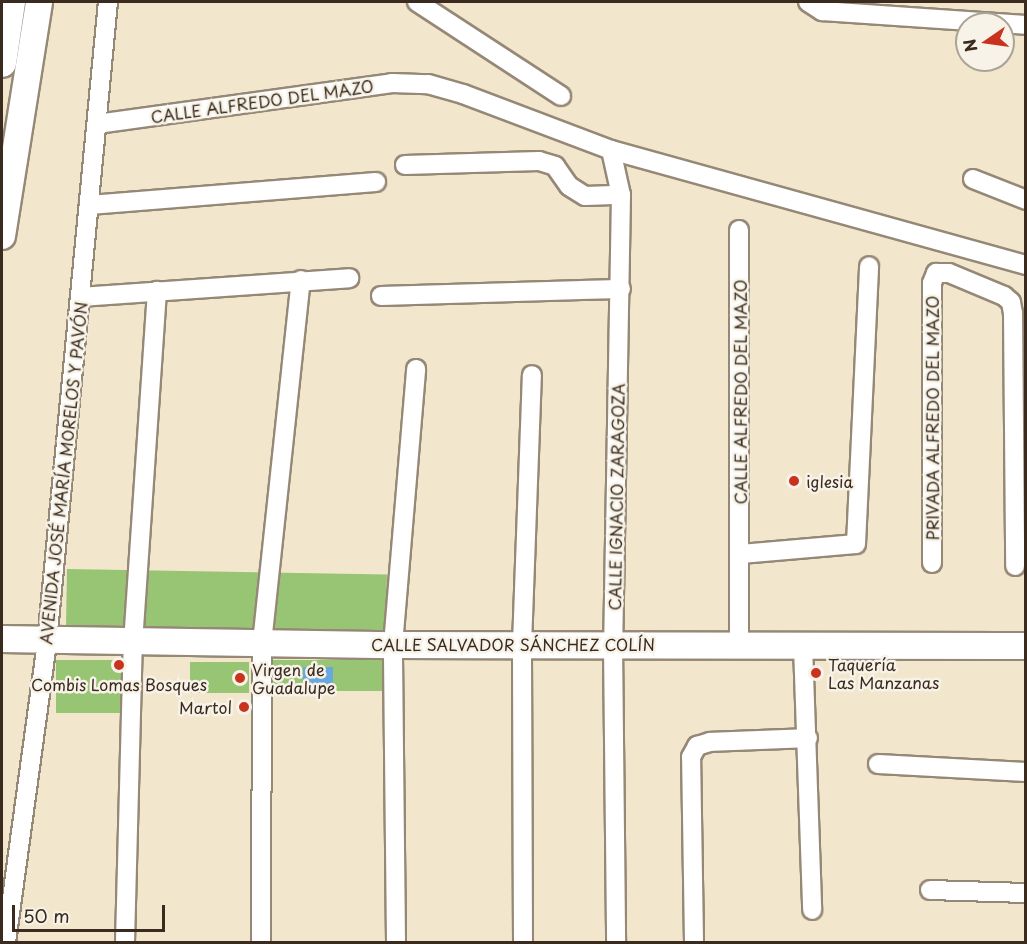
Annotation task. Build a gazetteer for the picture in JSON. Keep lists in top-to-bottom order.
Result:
{
  "streets": {
    "street": [
      "CALLE ALFREDO DEL MAZO",
      "PRIVADA ALFREDO DEL MAZO",
      "AVENIDA JOSÉ MARÍA MORELOS Y PAVÓN",
      "CALLE IGNACIO ZARAGOZA",
      "CALLE SALVADOR SÁNCHEZ COLÍN"
    ]
  },
  "crossings": [
    ["CALLE ALFREDO DEL MAZO", "AVENIDA JOSÉ MARÍA MORELOS Y PAVÓN"],
    ["CALLE ALFREDO DEL MAZO", "CALLE IGNACIO ZARAGOZA"],
    ["CALLE ALFREDO DEL MAZO", "CALLE SALVADOR SÁNCHEZ COLÍN"],
    ["AVENIDA JOSÉ MARÍA MORELOS Y PAVÓN", "CALLE SALVADOR SÁNCHEZ COLÍN"],
    ["CALLE IGNACIO ZARAGOZA", "CALLE SALVADOR SÁNCHEZ COLÍN"]
  ],
  "places": [
    "iglesia",
    "Combis Lomas Bosques",
    "Taquería Las Manzanas",
    "Virgen de Guadalupe",
    "Martol"
  ],
  "scale_bar": "50 m",
  "north": "left"
}
